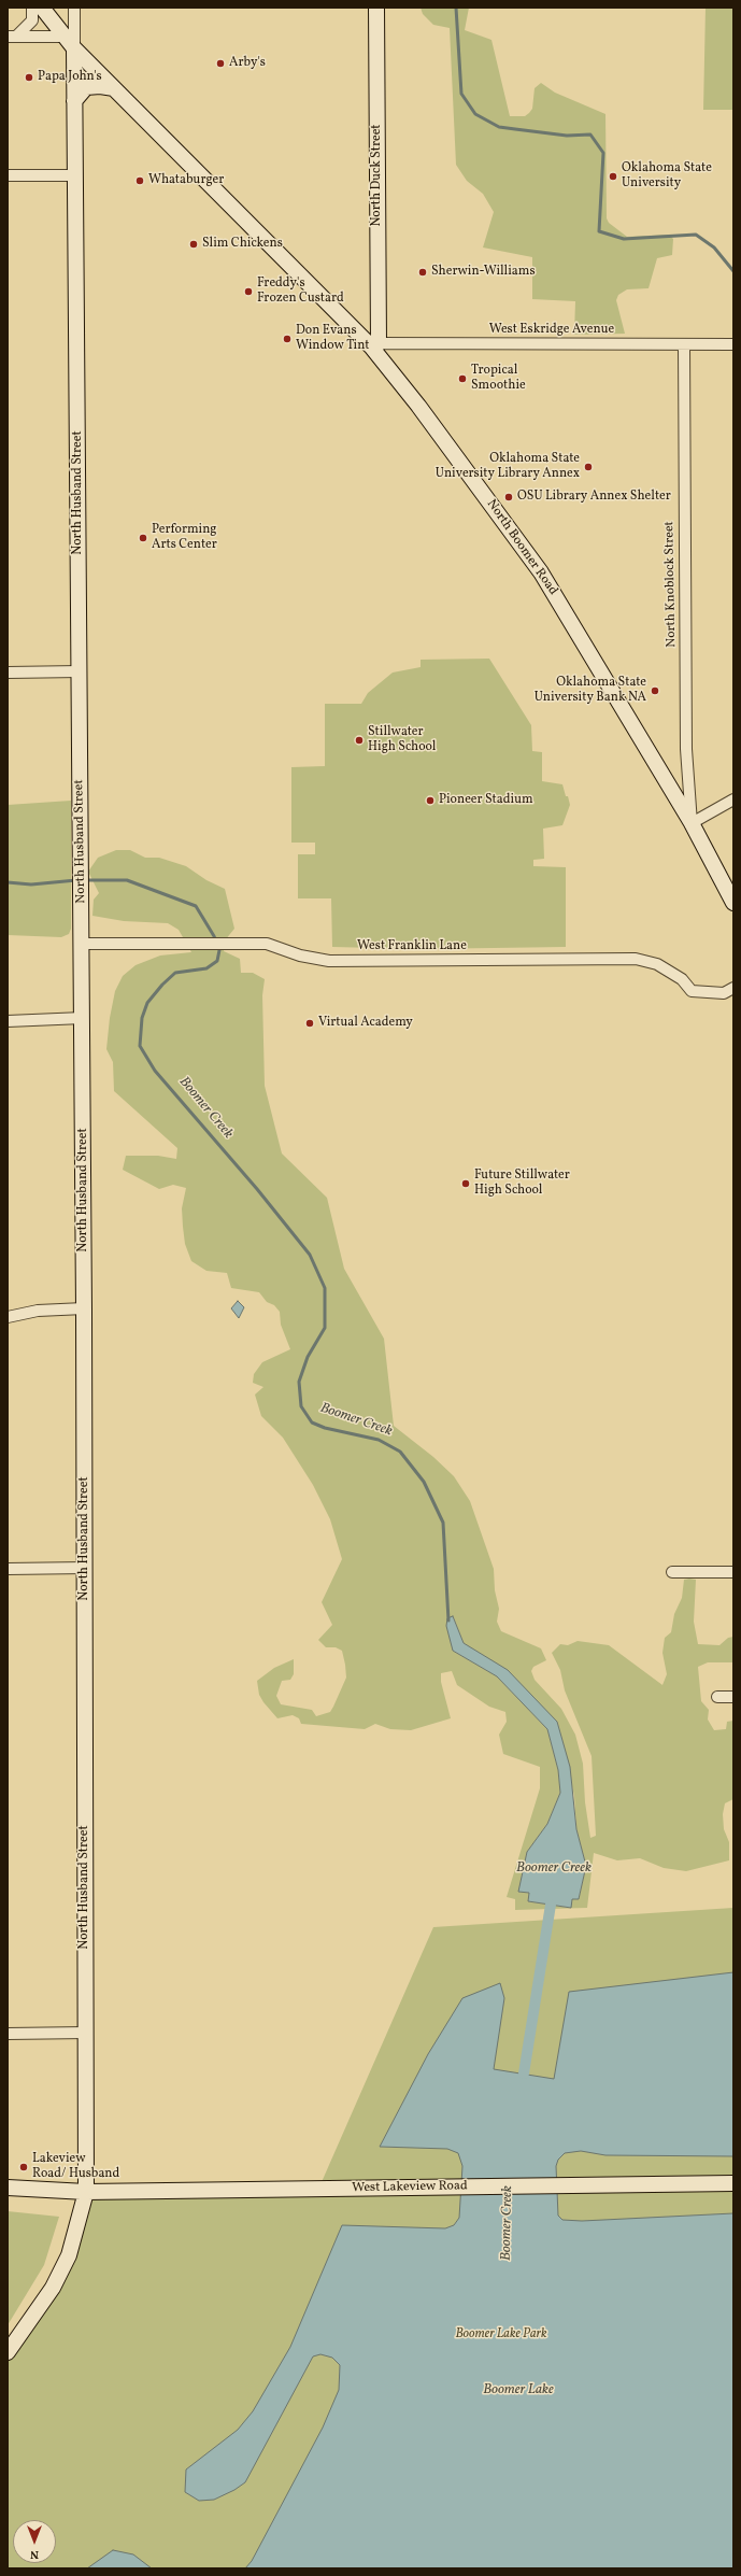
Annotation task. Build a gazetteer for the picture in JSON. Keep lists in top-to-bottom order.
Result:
{
  "streets": {
    "street": [
      "North Duck Street",
      "West Eskridge Avenue",
      "North Husband Street",
      "North Boomer Road",
      "North Knoblock Street",
      "West Franklin Lane",
      "West Lakeview Road"
    ]
  },
  "crossings": [
    ["North Duck Street", "West Eskridge Avenue"],
    ["North Duck Street", "North Boomer Road"],
    ["West Eskridge Avenue", "North Boomer Road"],
    ["West Eskridge Avenue", "North Knoblock Street"],
    ["North Husband Street", "North Boomer Road"],
    ["North Husband Street", "West Franklin Lane"],
    ["North Husband Street", "West Lakeview Road"],
    ["North Boomer Road", "North Knoblock Street"]
  ],
  "water": ["Boomer Creek", "Boomer Lake"],
  "parks": ["Boomer Lake Park"],
  "places": [
    "Arby's",
    "Papa John's",
    "Oklahoma State University",
    "Whataburger",
    "Slim Chickens",
    "Sherwin-Williams",
    "Freddy's Frozen Custard",
    "Don Evans Window Tint",
    "Tropical Smoothie",
    "Oklahoma State University Library Annex",
    "OSU Library Annex Shelter",
    "Performing Arts Center",
    "Oklahoma State University Bank NA",
    "Stillwater High School",
    "Pioneer Stadium",
    "Virtual Academy",
    "Future Stillwater High School",
    "Lakeview Road/ Husband"
  ],
  "north": "bottom"
}
